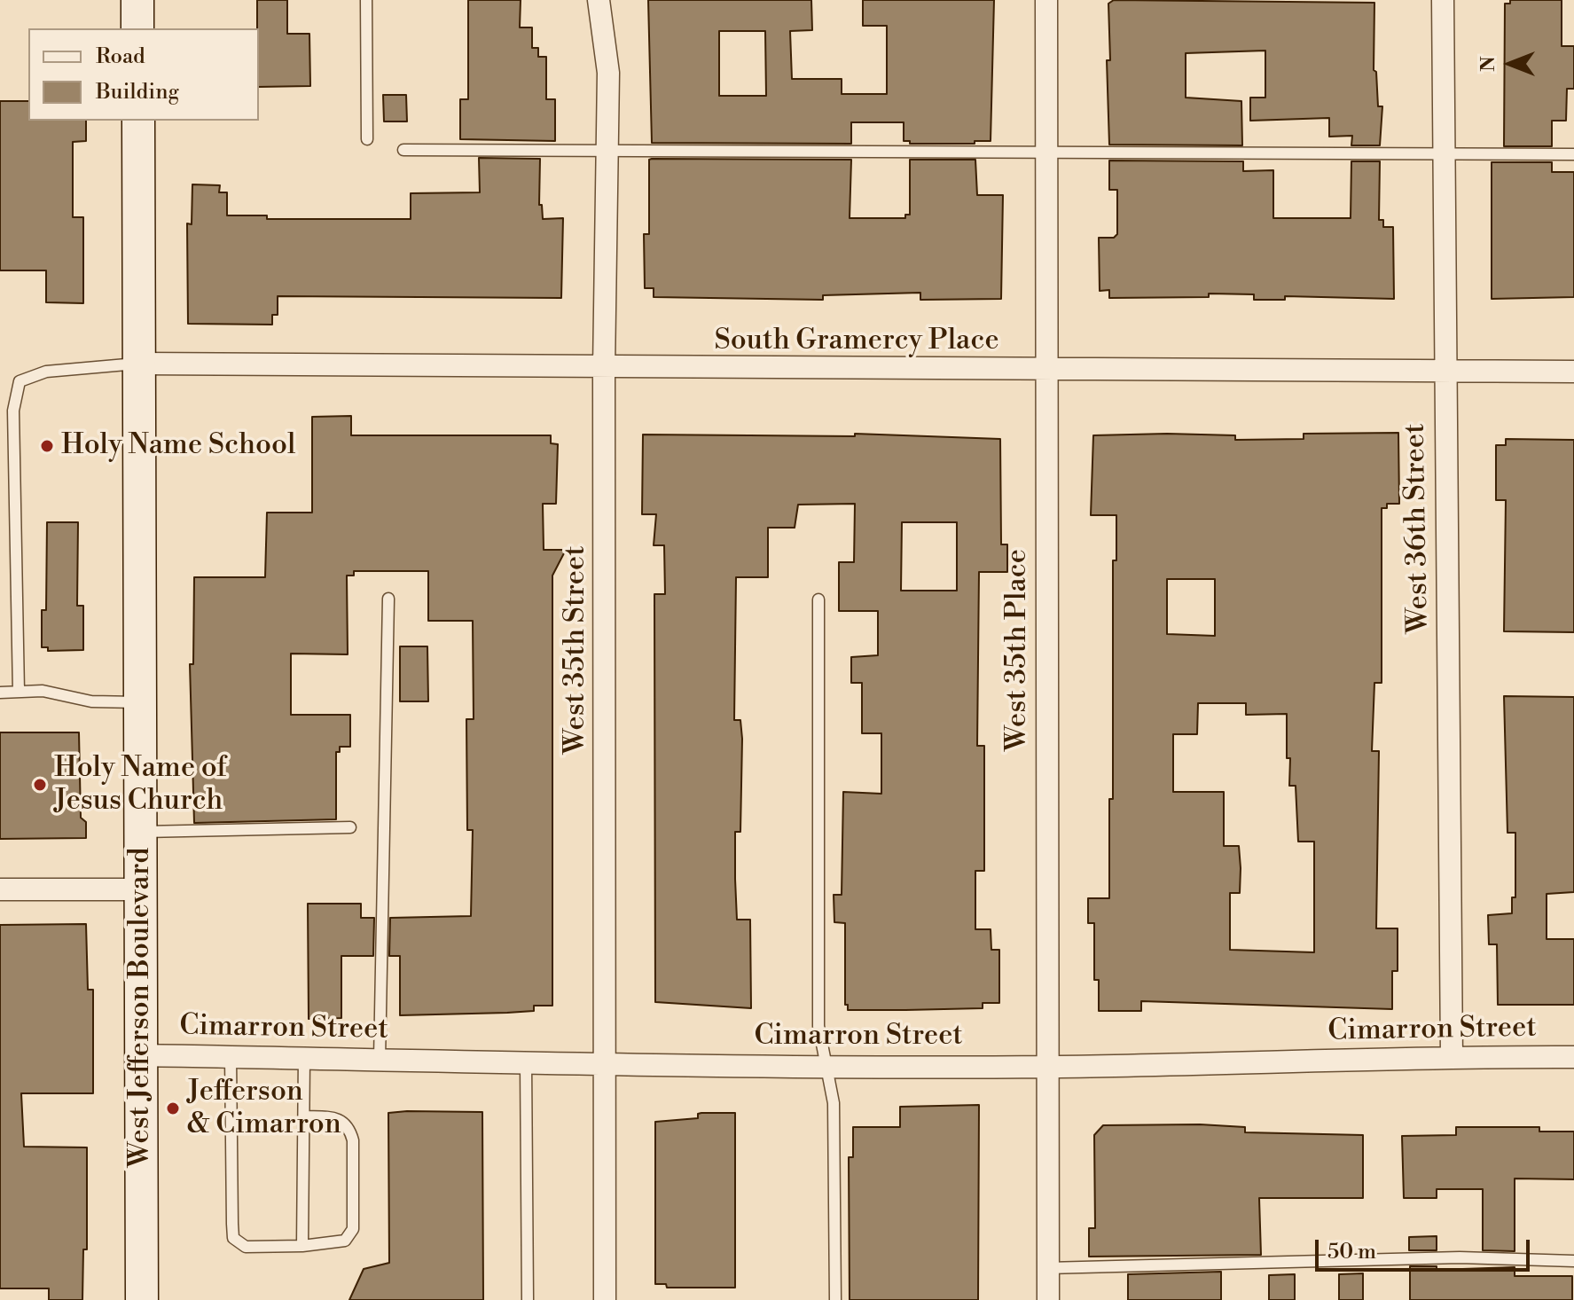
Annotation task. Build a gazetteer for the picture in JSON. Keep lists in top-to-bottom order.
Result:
{
  "streets": {
    "main road": ["West Jefferson Boulevard"],
    "street": [
      "South Gramercy Place",
      "West 36th Street",
      "West 35th Street",
      "West 35th Place",
      "Cimarron Street"
    ]
  },
  "crossings": [
    ["South Gramercy Place", "West 36th Street"],
    ["South Gramercy Place", "West 35th Street"],
    ["South Gramercy Place", "West 35th Place"],
    ["South Gramercy Place", "West Jefferson Boulevard"],
    ["West 36th Street", "Cimarron Street"],
    ["West 35th Street", "Cimarron Street"],
    ["West 35th Place", "Cimarron Street"],
    ["West Jefferson Boulevard", "Cimarron Street"]
  ],
  "places": ["Holy Name School", "Holy Name of Jesus Church", "Jefferson & Cimarron"],
  "legend": ["Road", "Building"],
  "scale_bar": "50 m",
  "north": "left"
}
